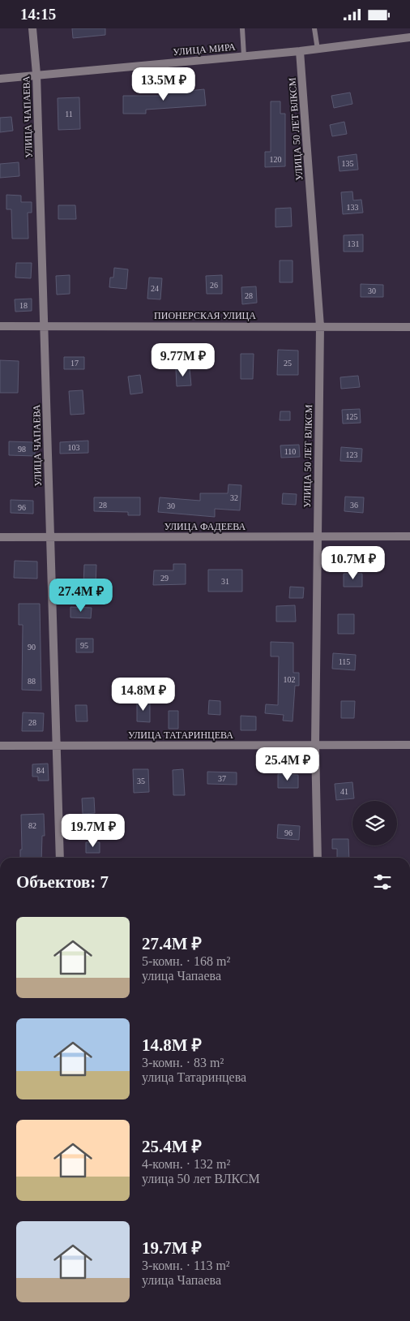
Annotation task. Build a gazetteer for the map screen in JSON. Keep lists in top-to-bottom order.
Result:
{
  "streets": {
    "street": [
      "УЛИЦА МИРА",
      "УЛИЦА ЧАПАЕВА",
      "УЛИЦА 50 ЛЕТ ВЛКСМ",
      "ПИОНЕРСКАЯ УЛИЦА",
      "УЛИЦА ФАДЕЕВА",
      "УЛИЦА ТАТАРИНЦЕВА"
    ]
  },
  "crossings": [
    ["УЛИЦА МИРА", "УЛИЦА ЧАПАЕВА"],
    ["УЛИЦА МИРА", "УЛИЦА 50 ЛЕТ ВЛКСМ"],
    ["УЛИЦА ЧАПАЕВА", "ПИОНЕРСКАЯ УЛИЦА"],
    ["УЛИЦА ЧАПАЕВА", "УЛИЦА ФАДЕЕВА"],
    ["УЛИЦА ЧАПАЕВА", "УЛИЦА ТАТАРИНЦЕВА"],
    ["УЛИЦА 50 ЛЕТ ВЛКСМ", "ПИОНЕРСКАЯ УЛИЦА"],
    ["УЛИЦА 50 ЛЕТ ВЛКСМ", "УЛИЦА ФАДЕЕВА"],
    ["УЛИЦА 50 ЛЕТ ВЛКСМ", "УЛИЦА ТАТАРИНЦЕВА"]
  ],
  "house_numbers": [
    "11",
    "120",
    "135",
    "133",
    "131",
    "26",
    "24",
    "30",
    "28",
    "18",
    "17",
    "25",
    "125",
    "103",
    "98",
    "110",
    "123",
    "32",
    "28",
    "36",
    "30",
    "96",
    "29",
    "31",
    "95",
    "90",
    "115",
    "102",
    "88",
    "28",
    "84",
    "37",
    "35",
    "41",
    "82",
    "96"
  ],
  "page": {
    "status": "14:15",
    "price": [
      "13.5M ₽",
      "9.77M ₽",
      "10.7M ₽",
      "27.4M ₽",
      "14.8M ₽",
      "25.4M ₽",
      "19.7M ₽"
    ],
    "heading": "Объектов: 7",
    "list": [
      {
        "name": "27.4M ₽",
        "note": "5-комн. · 168 m² · улица Чапаева"
      },
      {
        "name": "14.8M ₽",
        "note": "3-комн. · 83 m² · улица Татаринцева"
      },
      {
        "name": "25.4M ₽",
        "note": "4-комн. · 132 m² · улица 50 лет ВЛКСМ"
      },
      {
        "name": "19.7M ₽",
        "note": "3-комн. · 113 m² · улица Чапаева"
      }
    ]
  }
}
